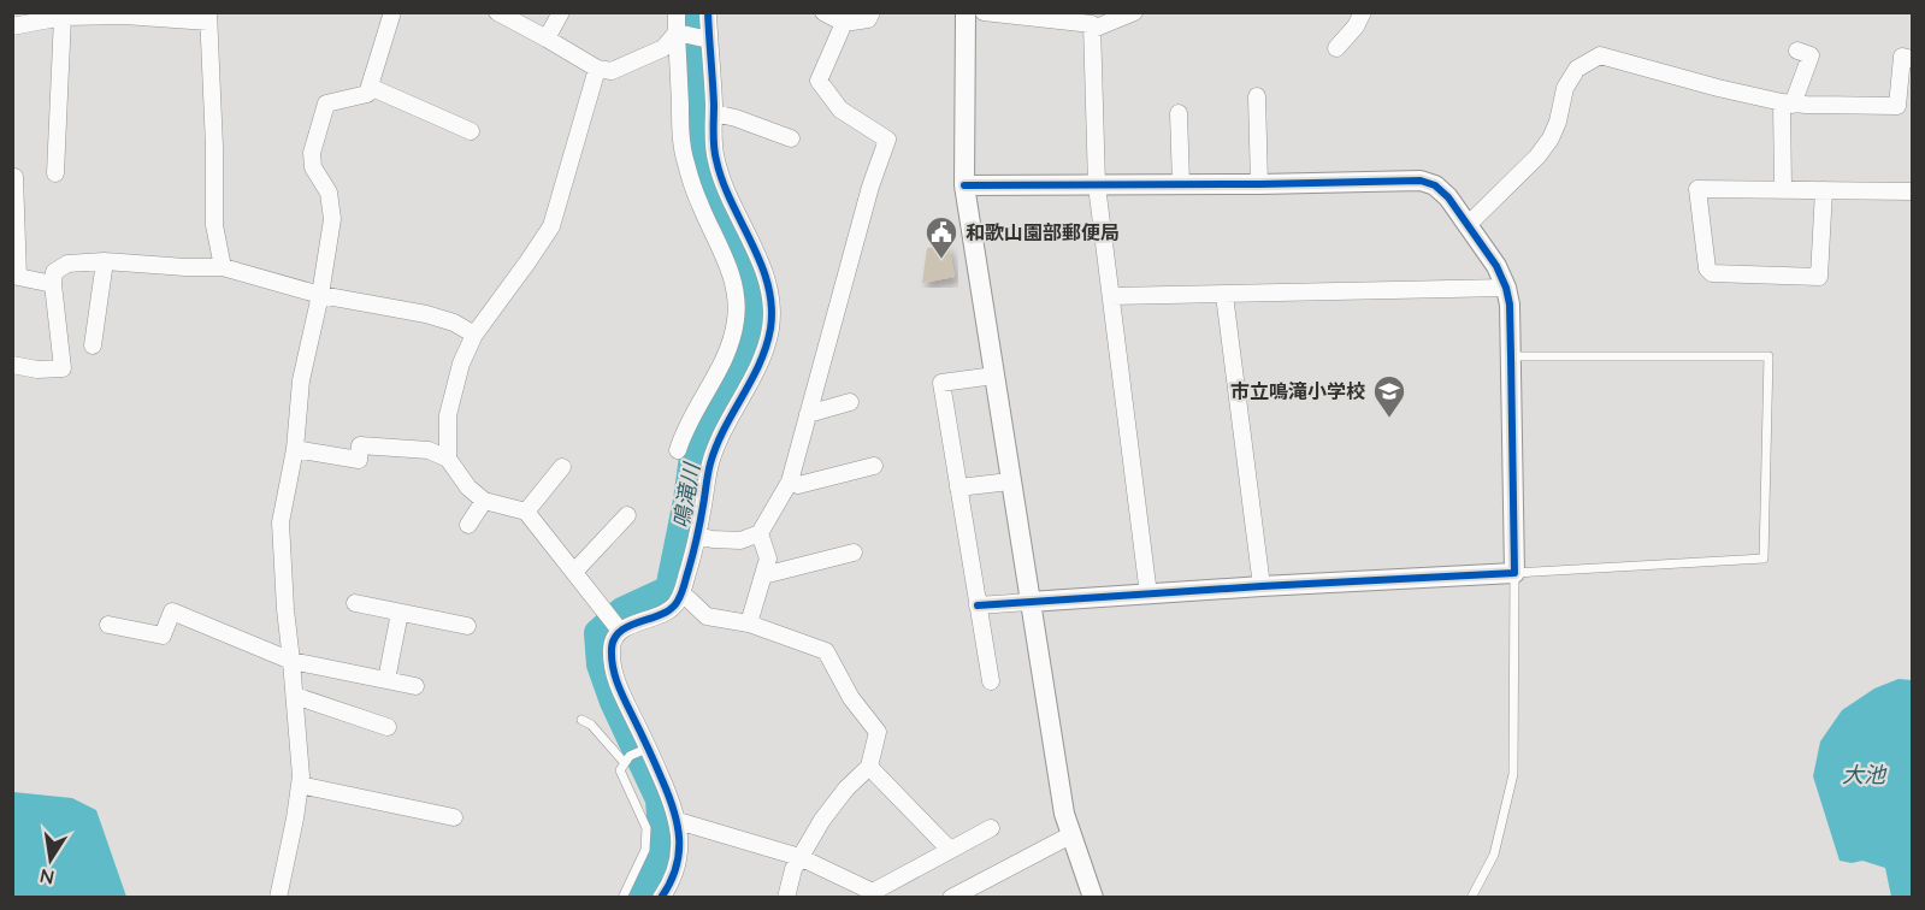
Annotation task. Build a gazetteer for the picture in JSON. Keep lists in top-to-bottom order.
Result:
{
  "water": ["鳴滝川", "大池"],
  "places": {
    "public building": ["和歌山園部郵便局"],
    "school or university": ["市立鳴滝小学校"]
  },
  "north": "bottom"
}
